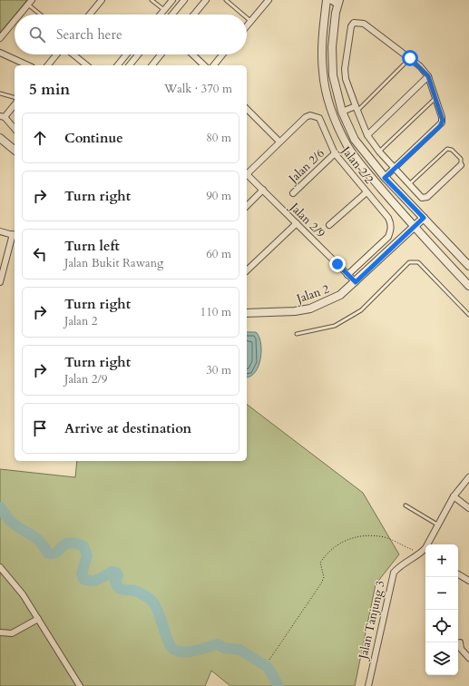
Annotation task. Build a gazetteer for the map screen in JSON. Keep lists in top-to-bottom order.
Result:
{
  "streets": {
    "street": [
      "Jalan 2/2",
      "Jalan 2/6",
      "Jalan 2/9",
      "Jalan 2",
      "Jalan Tanjung 3"
    ]
  },
  "crossings": [
    ["Jalan 2/2", "Jalan 2/6"],
    ["Jalan 2/2", "Jalan 2/9"],
    ["Jalan 2/9", "Jalan 2"]
  ],
  "page": {
    "search": "Search here",
    "heading": ["5 min", "Walk · 370 m"],
    "list": [
      ["Continue", "80 m"],
      ["Turn right", "90 m"],
      ["Turn left", "Jalan Bukit Rawang", "60 m"],
      ["Turn right", "Jalan 2", "110 m"],
      ["Turn right", "Jalan 2/9", "30 m"],
      "Arrive at destination"
    ],
    "map_buttons": ["+", "−"]
  }
}
